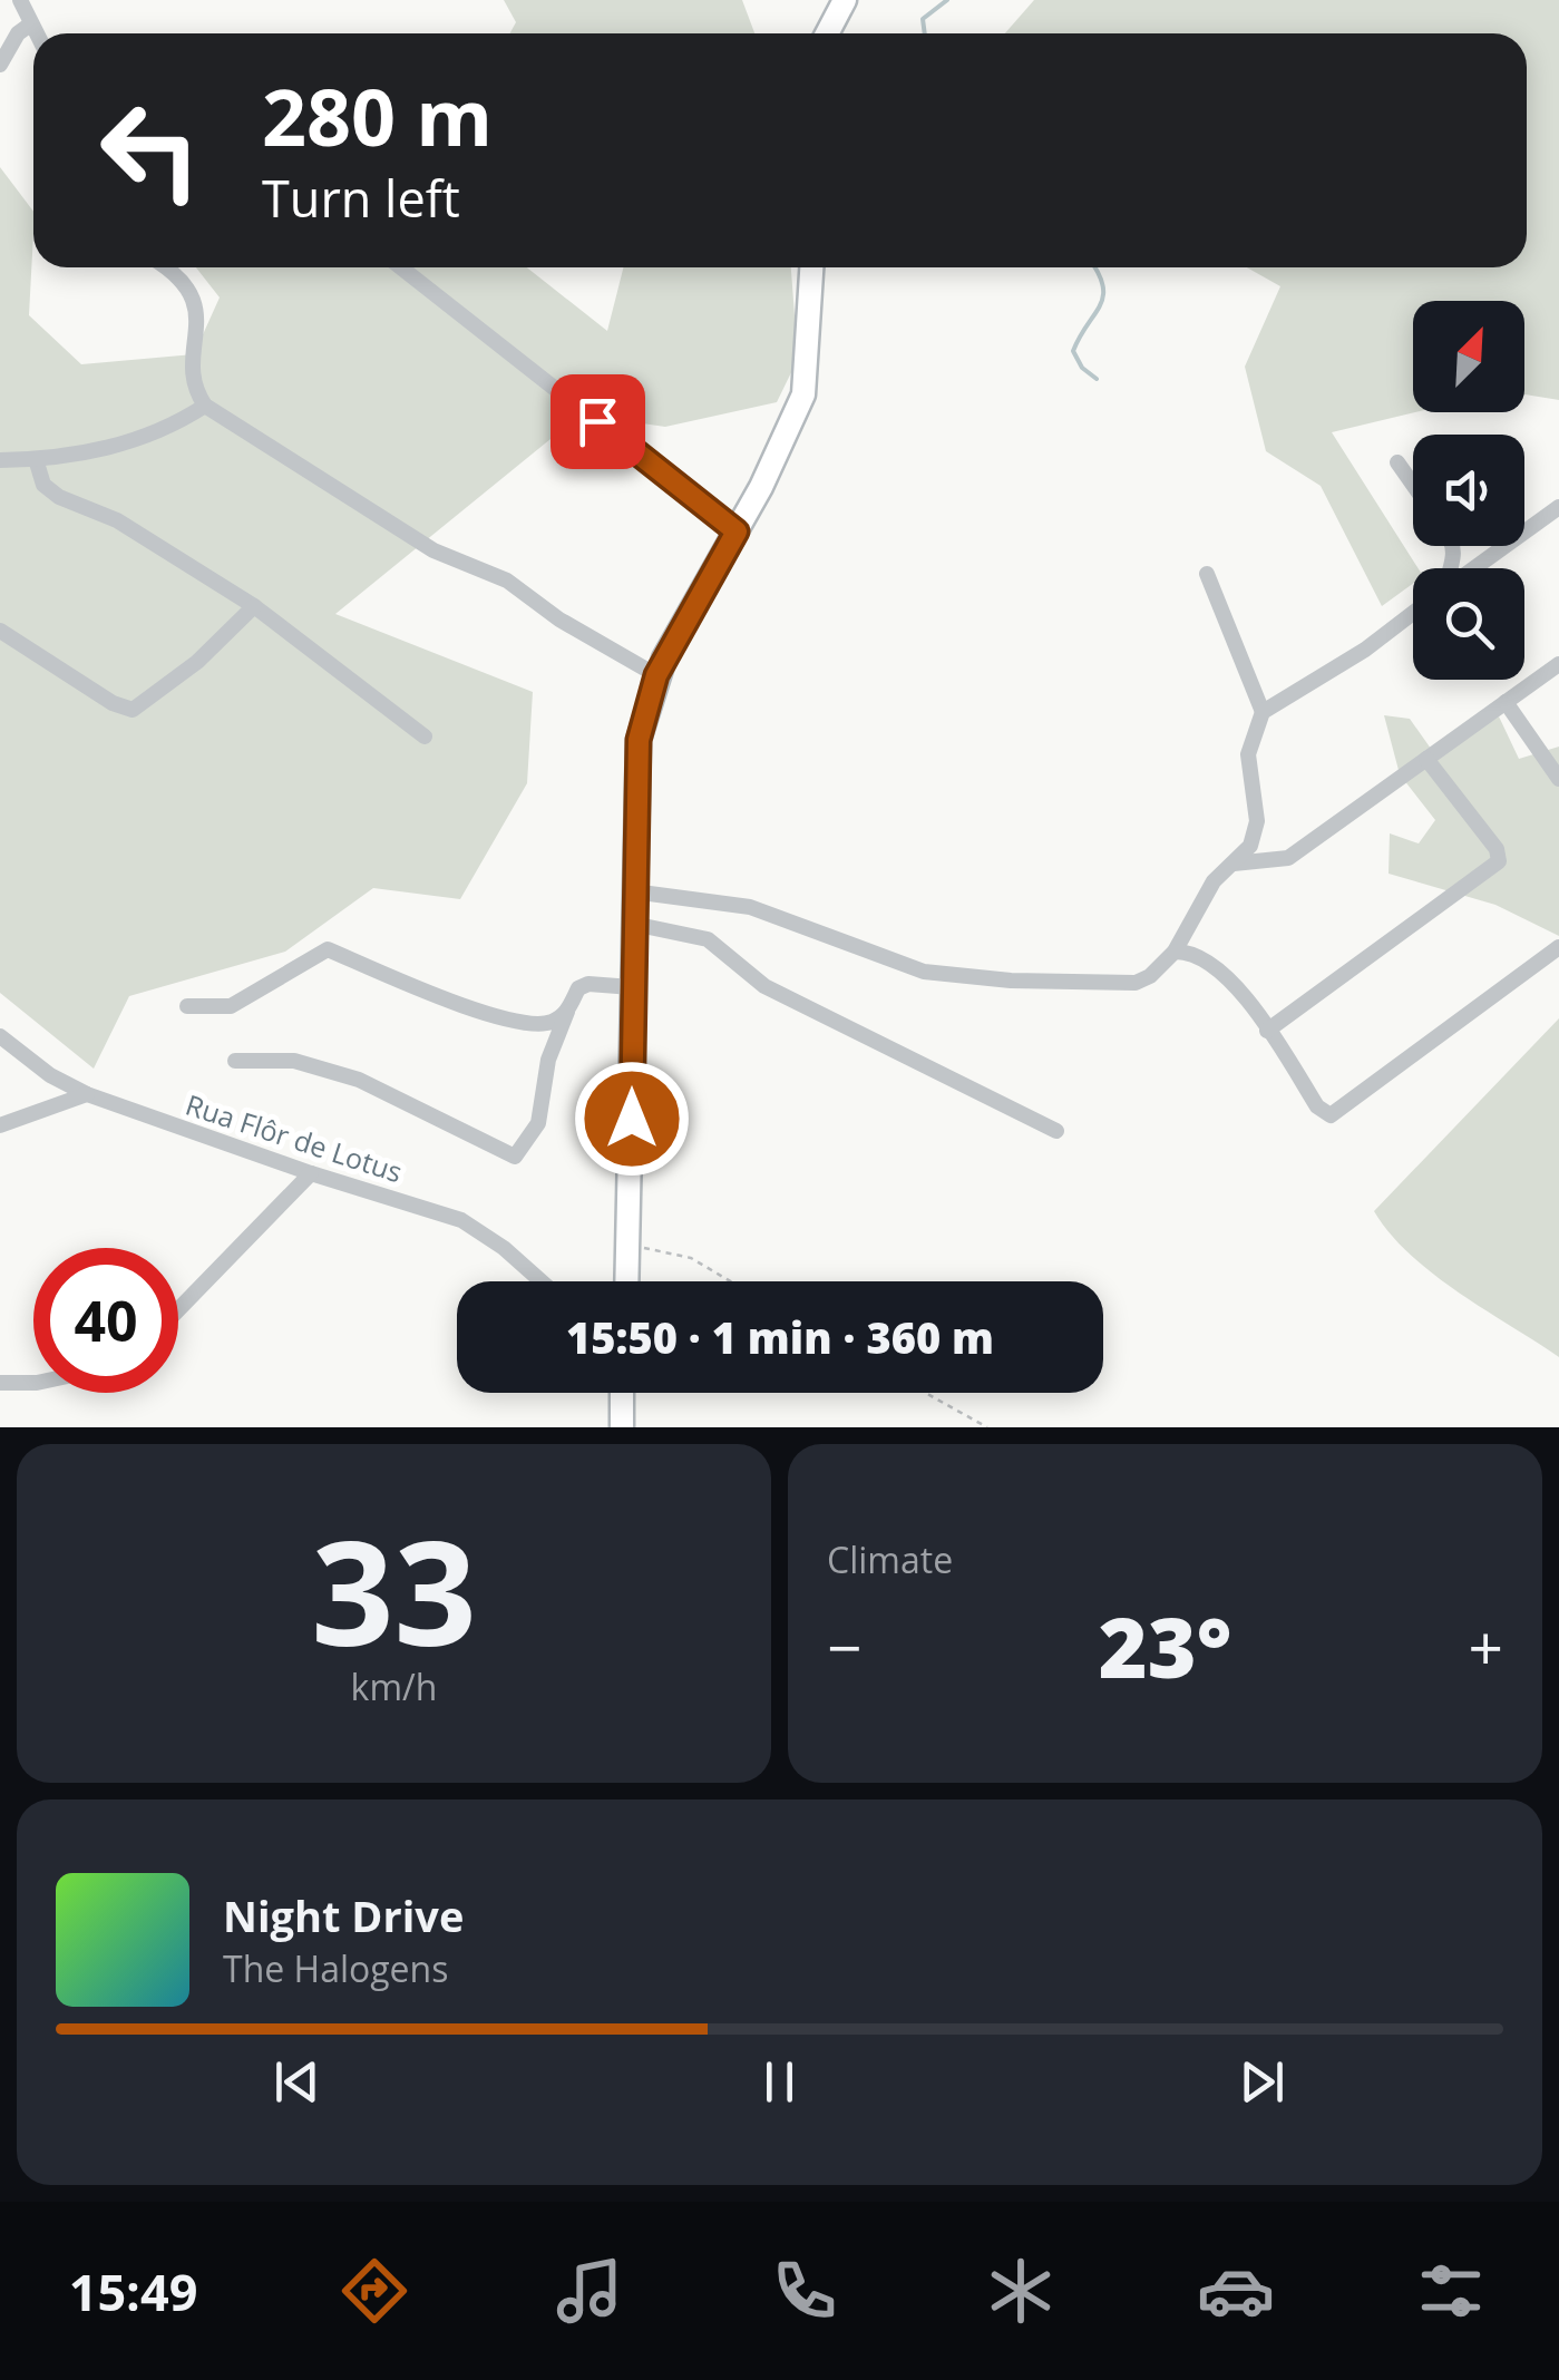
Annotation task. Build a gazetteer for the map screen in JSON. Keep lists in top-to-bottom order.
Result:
{
  "streets": {
    "street": ["Rua Flôr de Lotus"]
  },
  "north": "top right",
  "page": {
    "turn": ["280 m", "Turn left"],
    "limit": "40",
    "trip": "15:50 · 1 min · 360 m",
    "tile": [
      ["33", "km/h"],
      "Climate"
    ],
    "heat": ["−", "23°", "+"],
    "song": ["Night Drive", "The Halogens"],
    "tabs": "15:49"
  }
}
